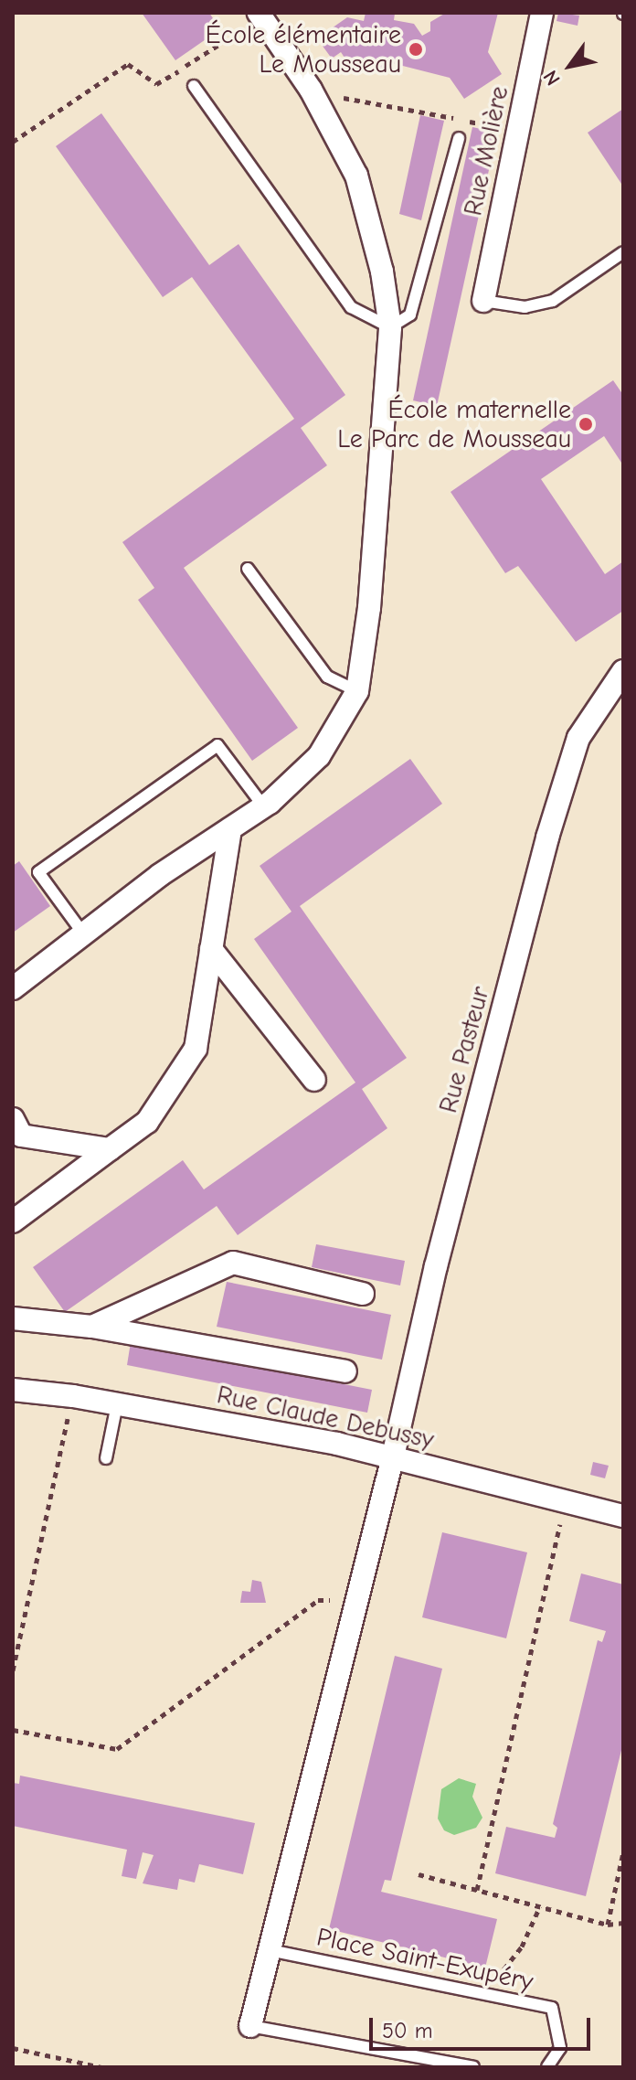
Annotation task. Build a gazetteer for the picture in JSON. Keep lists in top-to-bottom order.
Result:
{
  "streets": {
    "street": ["Rue Molière", "Rue Pasteur", "Rue Claude Debussy"],
    "lane": ["Place Saint-Exupéry"]
  },
  "crossings": [
    ["Rue Pasteur", "Rue Claude Debussy"],
    ["Rue Pasteur", "Place Saint-Exupéry"]
  ],
  "places": ["École élémentaire Le Mousseau", "École maternelle Le Parc de Mousseau"],
  "scale_bar": "50 m",
  "north": "bottom left"
}
